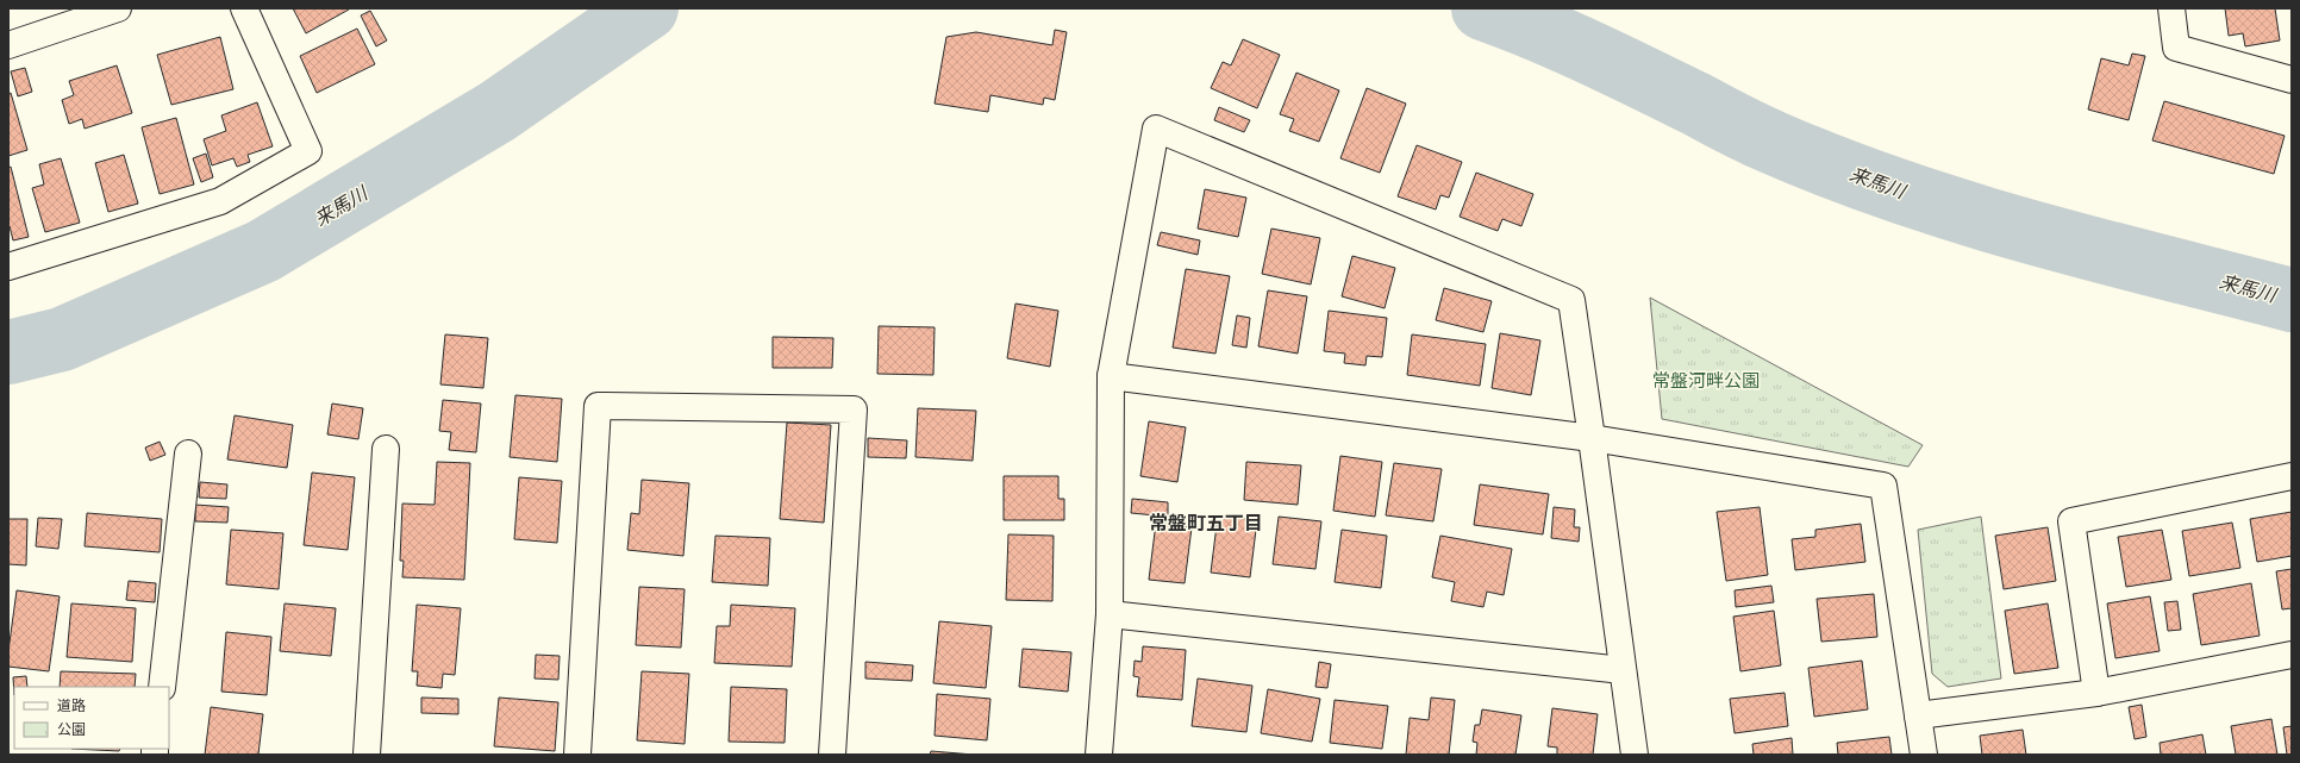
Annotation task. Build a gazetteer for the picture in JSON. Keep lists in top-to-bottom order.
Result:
{
  "districts": ["常盤町五丁目"],
  "water": ["来馬川"],
  "parks": ["常盤河畔公園"],
  "legend": ["道路", "公園"]
}
